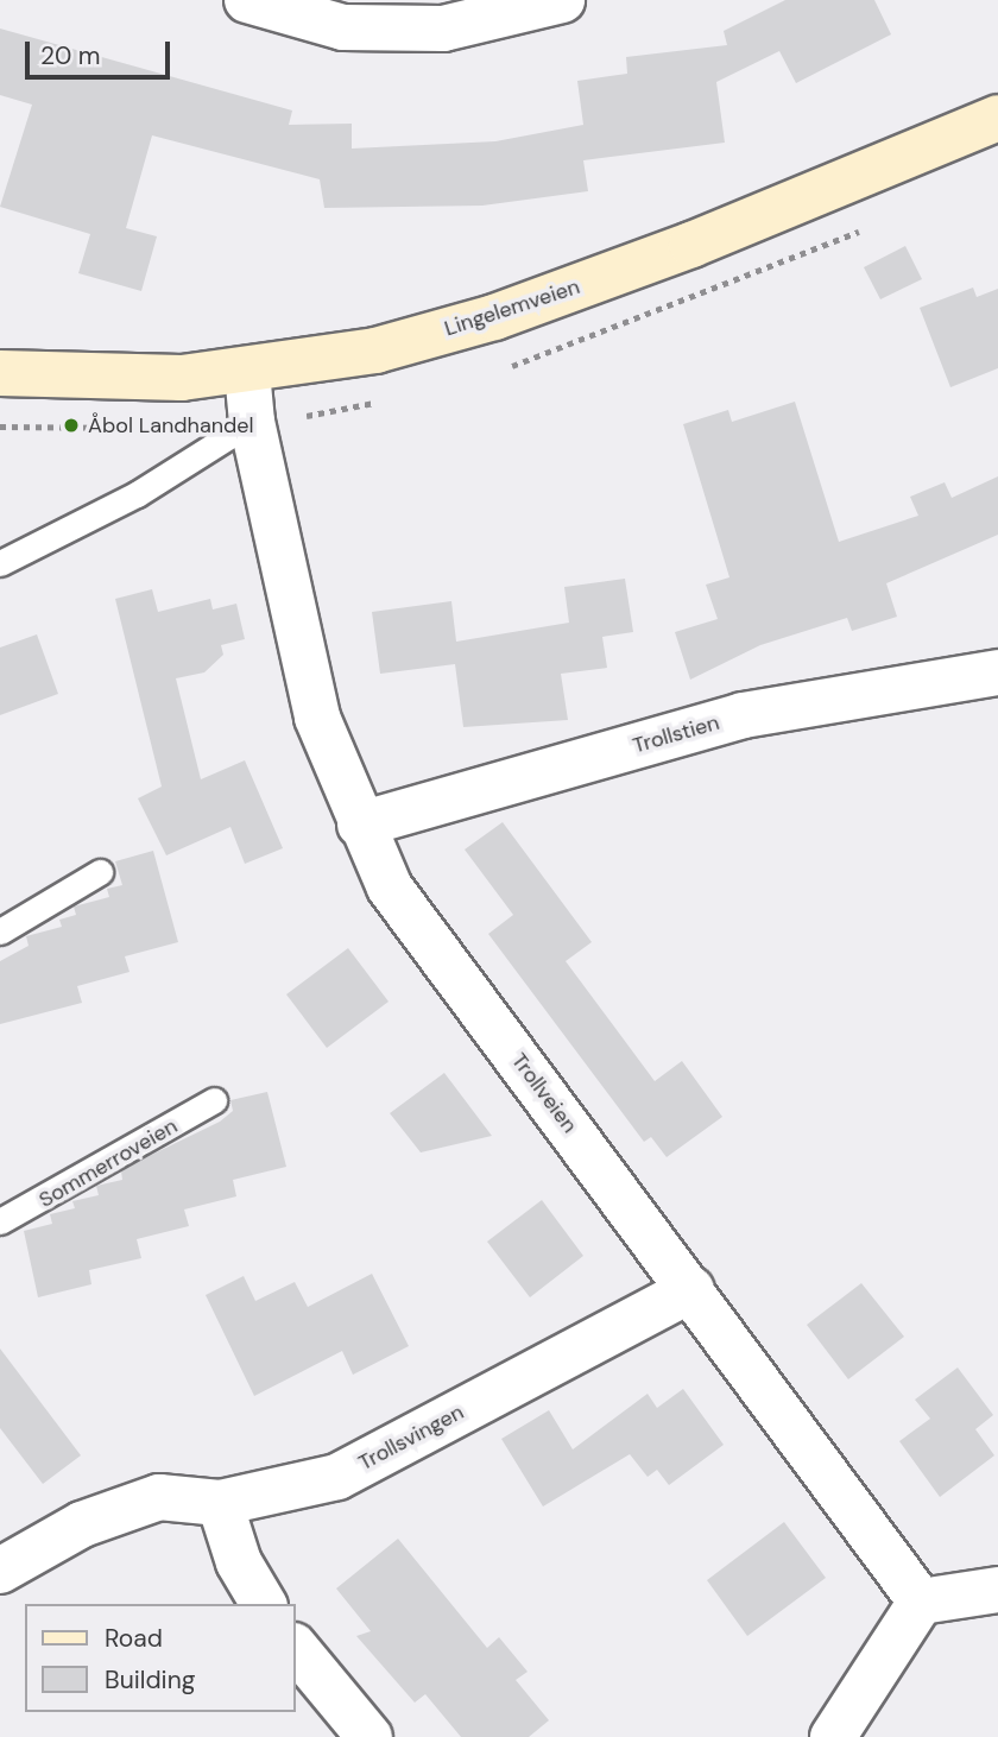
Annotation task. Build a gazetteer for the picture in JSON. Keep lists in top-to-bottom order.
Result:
{
  "streets": {
    "main road": ["Lingelemveien"],
    "street": ["Trollstien", "Trollveien", "Trollsvingen"],
    "lane": ["Sommerroveien"]
  },
  "crossings": [
    ["Lingelemveien", "Trollveien"],
    ["Trollstien", "Trollveien"],
    ["Trollveien", "Trollsvingen"]
  ],
  "places": ["Åbol Landhandel"],
  "legend": ["Road", "Building"],
  "scale_bar": "20 m"
}
